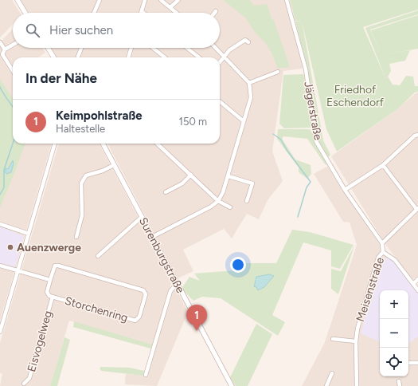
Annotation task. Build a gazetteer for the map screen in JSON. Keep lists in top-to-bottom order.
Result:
{
  "streets": {
    "street": [
      "Jägerstraße",
      "Surenburgstraße",
      "Meisenstraße",
      "Storchenring",
      "Eisvogelweg"
    ]
  },
  "crossings": [
    ["Jägerstraße", "Meisenstraße"],
    ["Storchenring", "Eisvogelweg"]
  ],
  "parks": ["Friedhof Eschendorf"],
  "places": ["Auenzwerge"],
  "page": {
    "search": "Hier suchen",
    "heading": "In der Nähe",
    "list": [
      {
        "mark": "1",
        "name": "Keimpohlstraße",
        "note": "Haltestelle",
        "value": "150 m"
      }
    ],
    "map_buttons": ["+", "−"],
    "pins": "1"
  }
}
